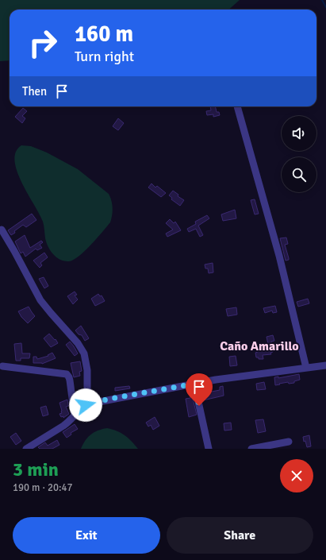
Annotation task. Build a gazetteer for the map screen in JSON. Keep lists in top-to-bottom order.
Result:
{
  "districts": ["Caño Amarillo"],
  "page": {
    "turn": ["160 m", "Turn right"],
    "then": "Then",
    "heading": ["3 min", "190 m · 20:47"],
    "buttons": ["Exit", "Share"]
  }
}
